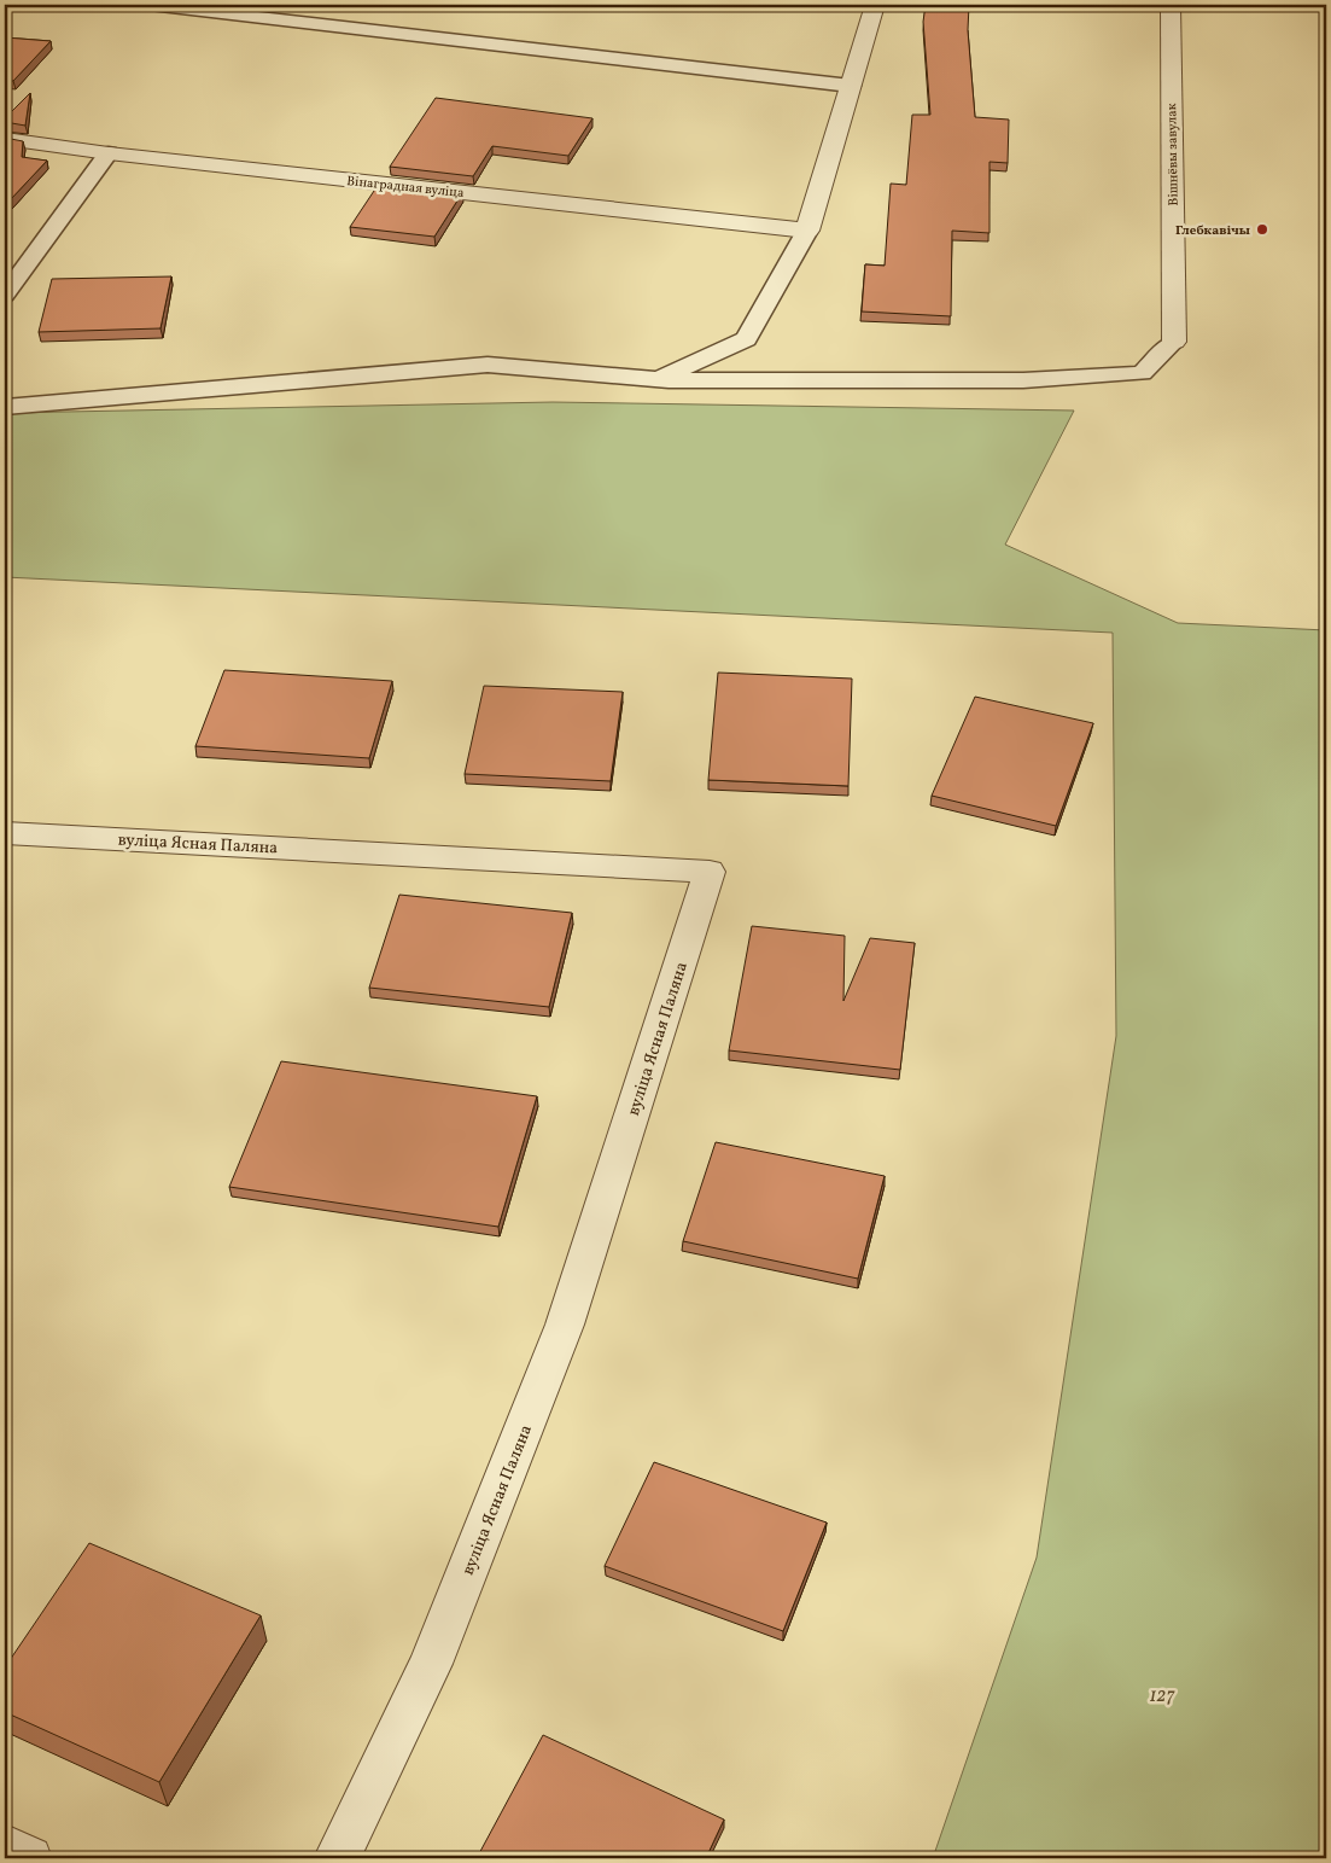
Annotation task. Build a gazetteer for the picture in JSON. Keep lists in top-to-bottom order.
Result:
{
  "streets": {
    "street": ["Вішнёвы завулак", "Вінаградная вуліца", "вуліца Ясная Паляна"]
  },
  "parks": ["127"],
  "places": ["Глебкавічы"]
}
